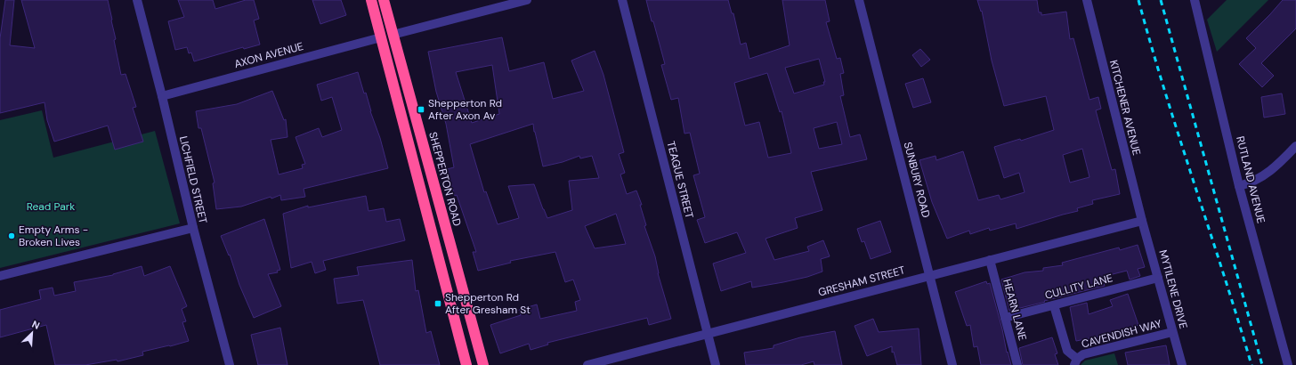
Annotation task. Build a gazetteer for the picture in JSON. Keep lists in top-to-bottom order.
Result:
{
  "streets": {
    "highway": ["SHEPPERTON ROAD"],
    "street": [
      "AXON AVENUE",
      "KITCHENER AVENUE",
      "LICHFIELD STREET",
      "TEAGUE STREET",
      "SUNBURY ROAD",
      "RUTLAND AVENUE",
      "GRESHAM STREET",
      "CULLITY LANE",
      "MYTILENE DRIVE",
      "HEARN LANE",
      "CAVENDISH WAY"
    ]
  },
  "crossings": [
    ["AXON AVENUE", "LICHFIELD STREET"],
    ["KITCHENER AVENUE", "GRESHAM STREET"],
    ["KITCHENER AVENUE", "MYTILENE DRIVE"],
    ["TEAGUE STREET", "GRESHAM STREET"],
    ["SUNBURY ROAD", "GRESHAM STREET"],
    ["GRESHAM STREET", "MYTILENE DRIVE"],
    ["GRESHAM STREET", "HEARN LANE"],
    ["CULLITY LANE", "MYTILENE DRIVE"],
    ["CULLITY LANE", "HEARN LANE"],
    ["MYTILENE DRIVE", "CAVENDISH WAY"]
  ],
  "parks": ["Read Park"],
  "places": {
    "transit": ["Shepperton Rd After Axon Av", "Shepperton Rd After Gresham St"],
    "other": ["Empty Arms - Broken Lives"]
  },
  "north": "top right"
}
